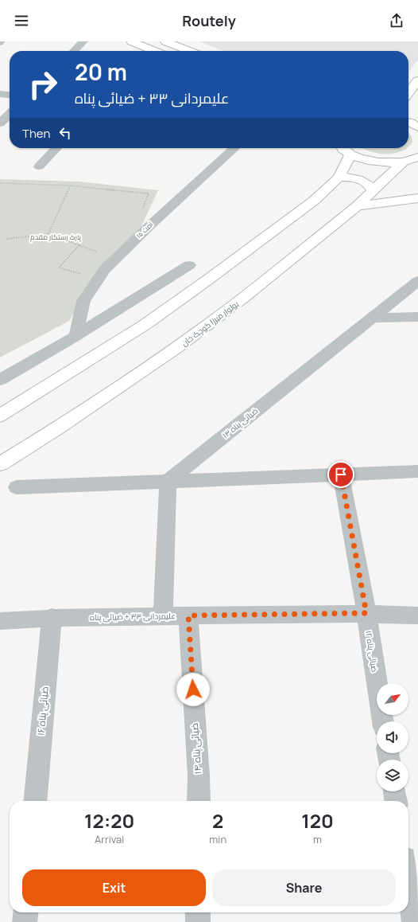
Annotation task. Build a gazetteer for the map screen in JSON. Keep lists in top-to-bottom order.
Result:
{
  "streets": {
    "main road": ["بولوار میرزا کوچک خان"],
    "street": [
      "امت ۱۵",
      "ضیائی پناه ۱۳",
      "علیمردانی ۳۳ + ضیائی پناه",
      "ضیائی پناه ۱۲",
      "ضیائی پناه ۱۶",
      "ضیائی پناه ۱۴"
    ]
  },
  "crossings": [
    ["علیمردانی ۳۳ + ضیائی پناه", "ضیائی پناه ۱۲"],
    ["علیمردانی ۳۳ + ضیائی پناه", "ضیائی پناه ۱۶"],
    ["علیمردانی ۳۳ + ضیائی پناه", "ضیائی پناه ۱۴"]
  ],
  "parks": ["پارک رستگار مقدم"],
  "north": "top right",
  "page": {
    "header": "Routely",
    "turn": ["20 m", "علیمردانی ۳۳ + ضیائی پناه"],
    "then": "Then",
    "eta": [
      "12:20",
      "Arrival",
      "2",
      "min",
      "120",
      "m"
    ],
    "buttons": ["Exit", "Share"]
  }
}
